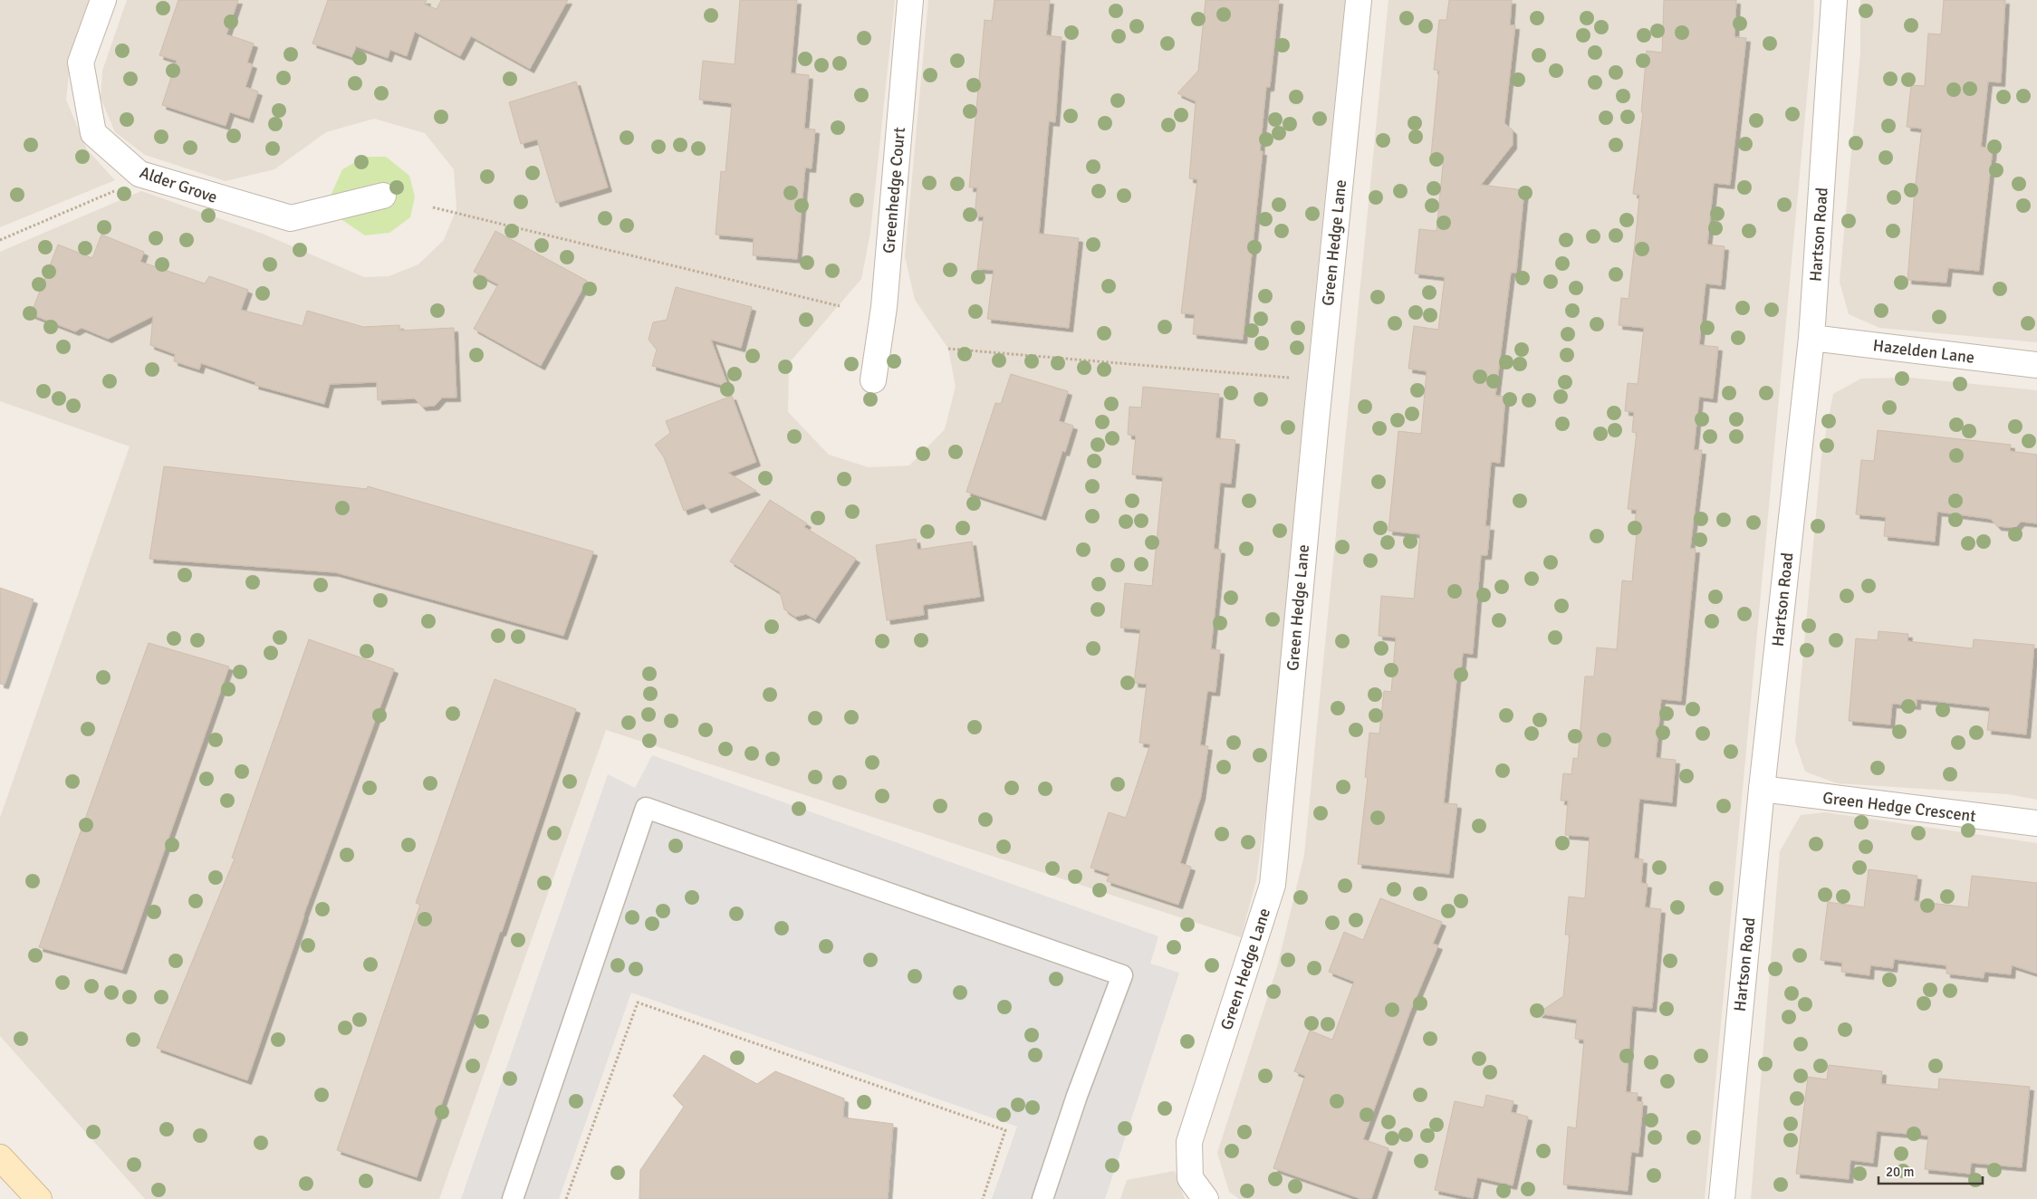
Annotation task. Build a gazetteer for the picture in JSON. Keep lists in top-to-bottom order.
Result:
{
  "streets": {
    "street": [
      "Alder Grove",
      "Greenhedge Court",
      "Hartson Road",
      "Green Hedge Lane",
      "Hazelden Lane",
      "Green Hedge Crescent"
    ]
  },
  "crossings": [
    ["Hartson Road", "Hazelden Lane"],
    ["Hartson Road", "Green Hedge Crescent"]
  ],
  "scale_bar": "20 m"
}
